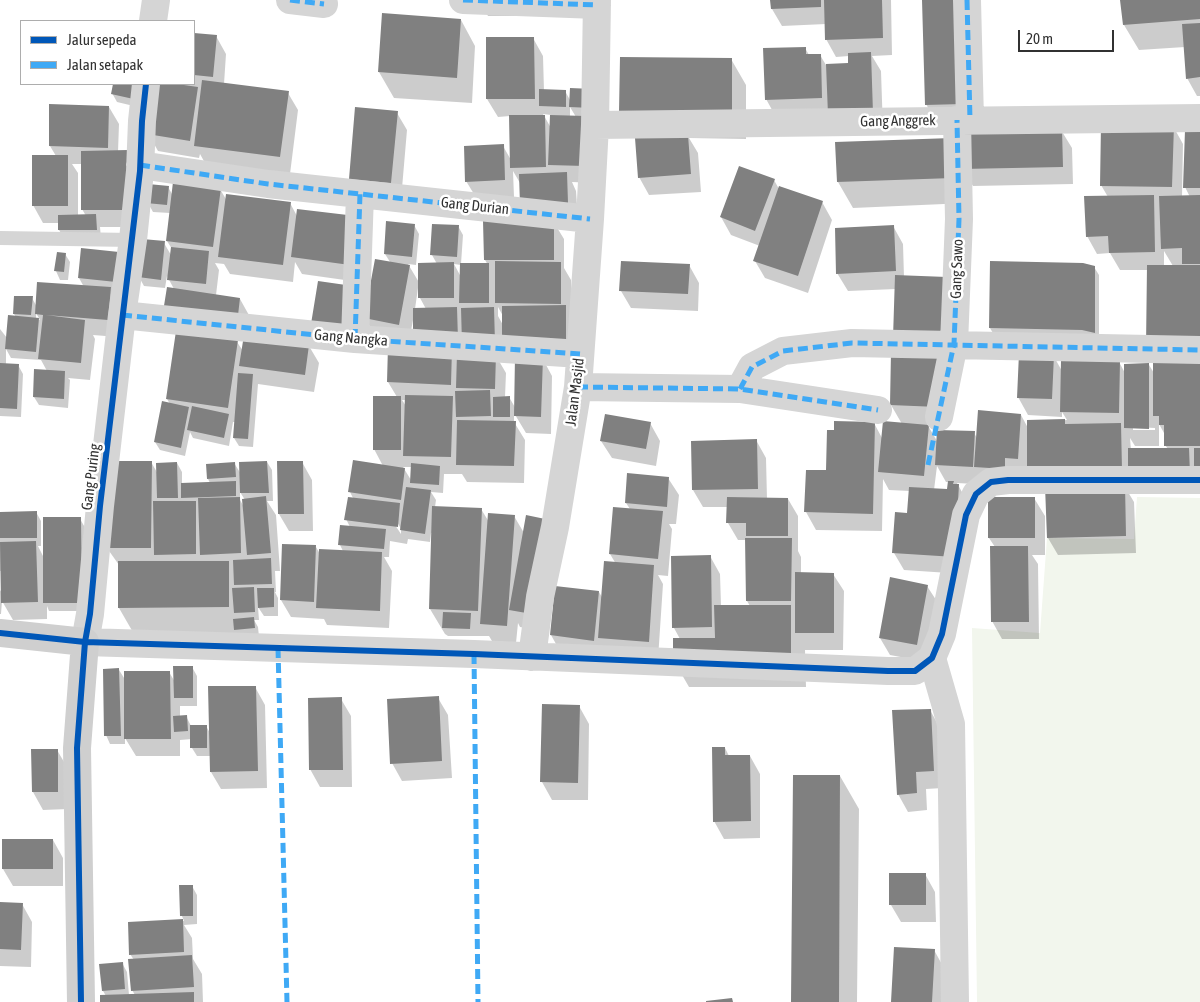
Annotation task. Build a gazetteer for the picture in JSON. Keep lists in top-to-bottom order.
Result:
{
  "streets": {
    "street": [
      "Gang Anggrek",
      "Gang Durian",
      "Gang Sawo",
      "Gang Nangka",
      "Jalan Masjid",
      "Gang Puring"
    ]
  },
  "crossings": [
    ["Gang Anggrek", "Gang Sawo"],
    ["Gang Anggrek", "Jalan Masjid"],
    ["Gang Durian", "Jalan Masjid"],
    ["Gang Durian", "Gang Puring"],
    ["Gang Nangka", "Jalan Masjid"],
    ["Gang Nangka", "Gang Puring"]
  ],
  "legend": ["Jalur sepeda", "Jalan setapak"],
  "scale_bar": "20 m"
}
